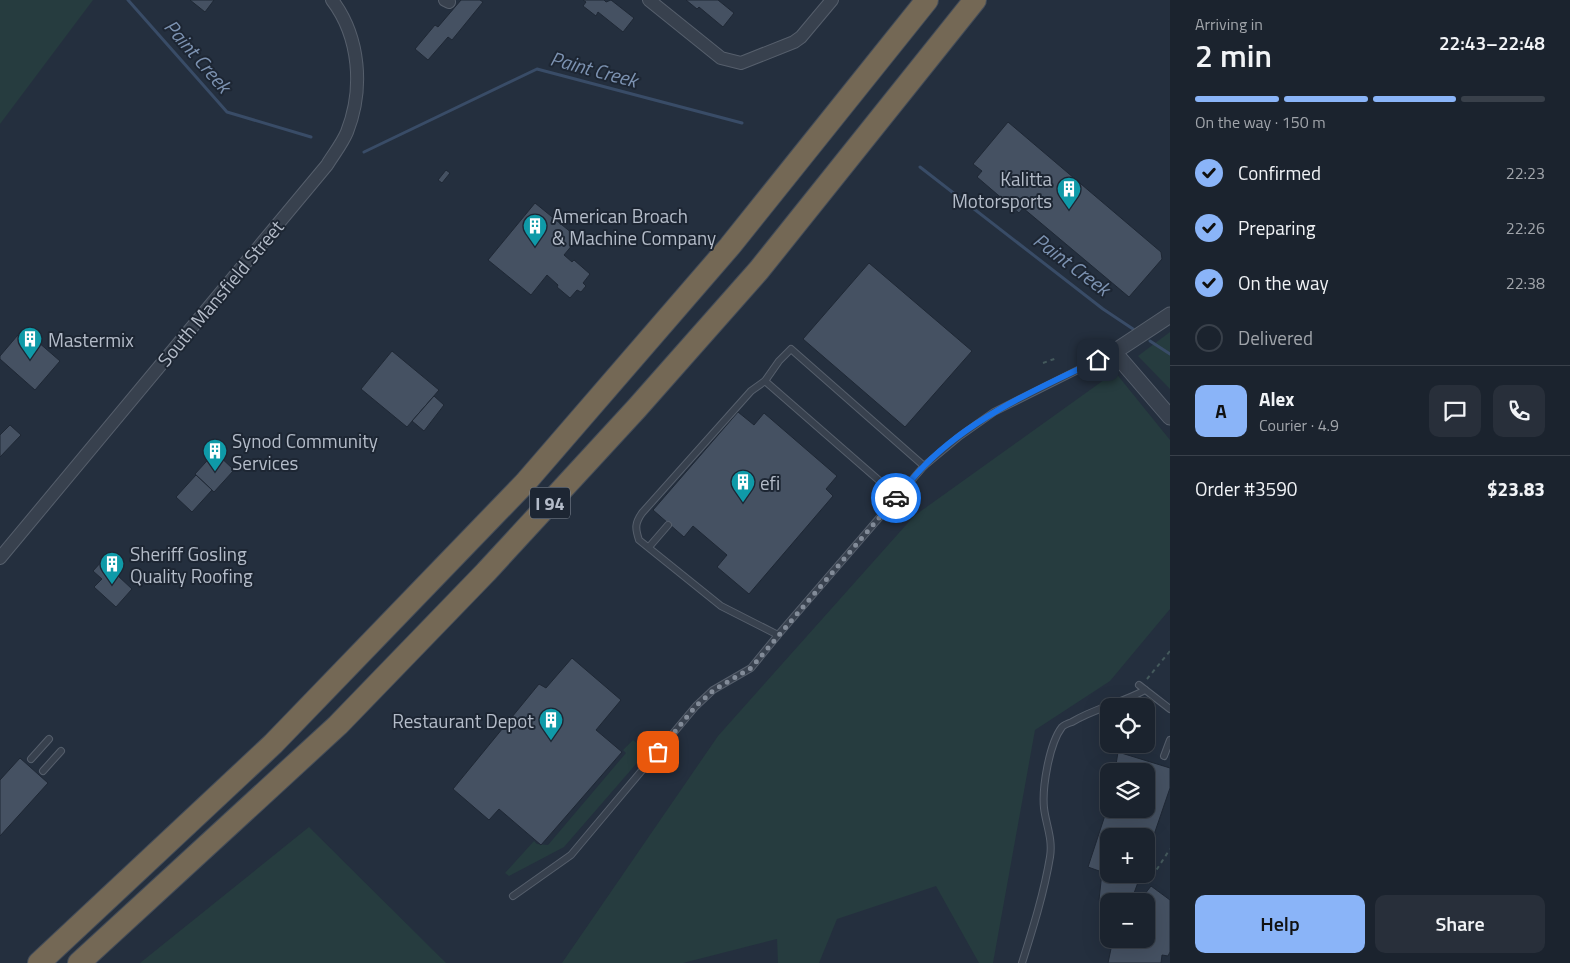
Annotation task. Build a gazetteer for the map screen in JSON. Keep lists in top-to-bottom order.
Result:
{
  "streets": {
    "highway": ["I 94"],
    "street": ["South Mansfield Street"]
  },
  "water": ["Paint Creek"],
  "places": {
    "building": [
      "Kalitta Motorsports",
      "American Broach & Machine Company",
      "Mastermix",
      "Synod Community Services",
      "efi",
      "Sheriff Gosling Quality Roofing",
      "Restaurant Depot"
    ]
  },
  "page": {
    "heading": ["2 min", "Arriving in", "22:43–22:48"],
    "panel": [
      "Alex",
      "Courier · 4.9",
      "Order #3590",
      "$23.83"
    ],
    "bar": "On the way · 150 m",
    "list": [
      ["Confirmed", "22:23"],
      ["Preparing", "22:26"],
      ["On the way", "22:38"],
      "Delivered"
    ],
    "round": "A",
    "map_buttons": ["+", "−"],
    "buttons": ["Help", "Share"]
  }
}
